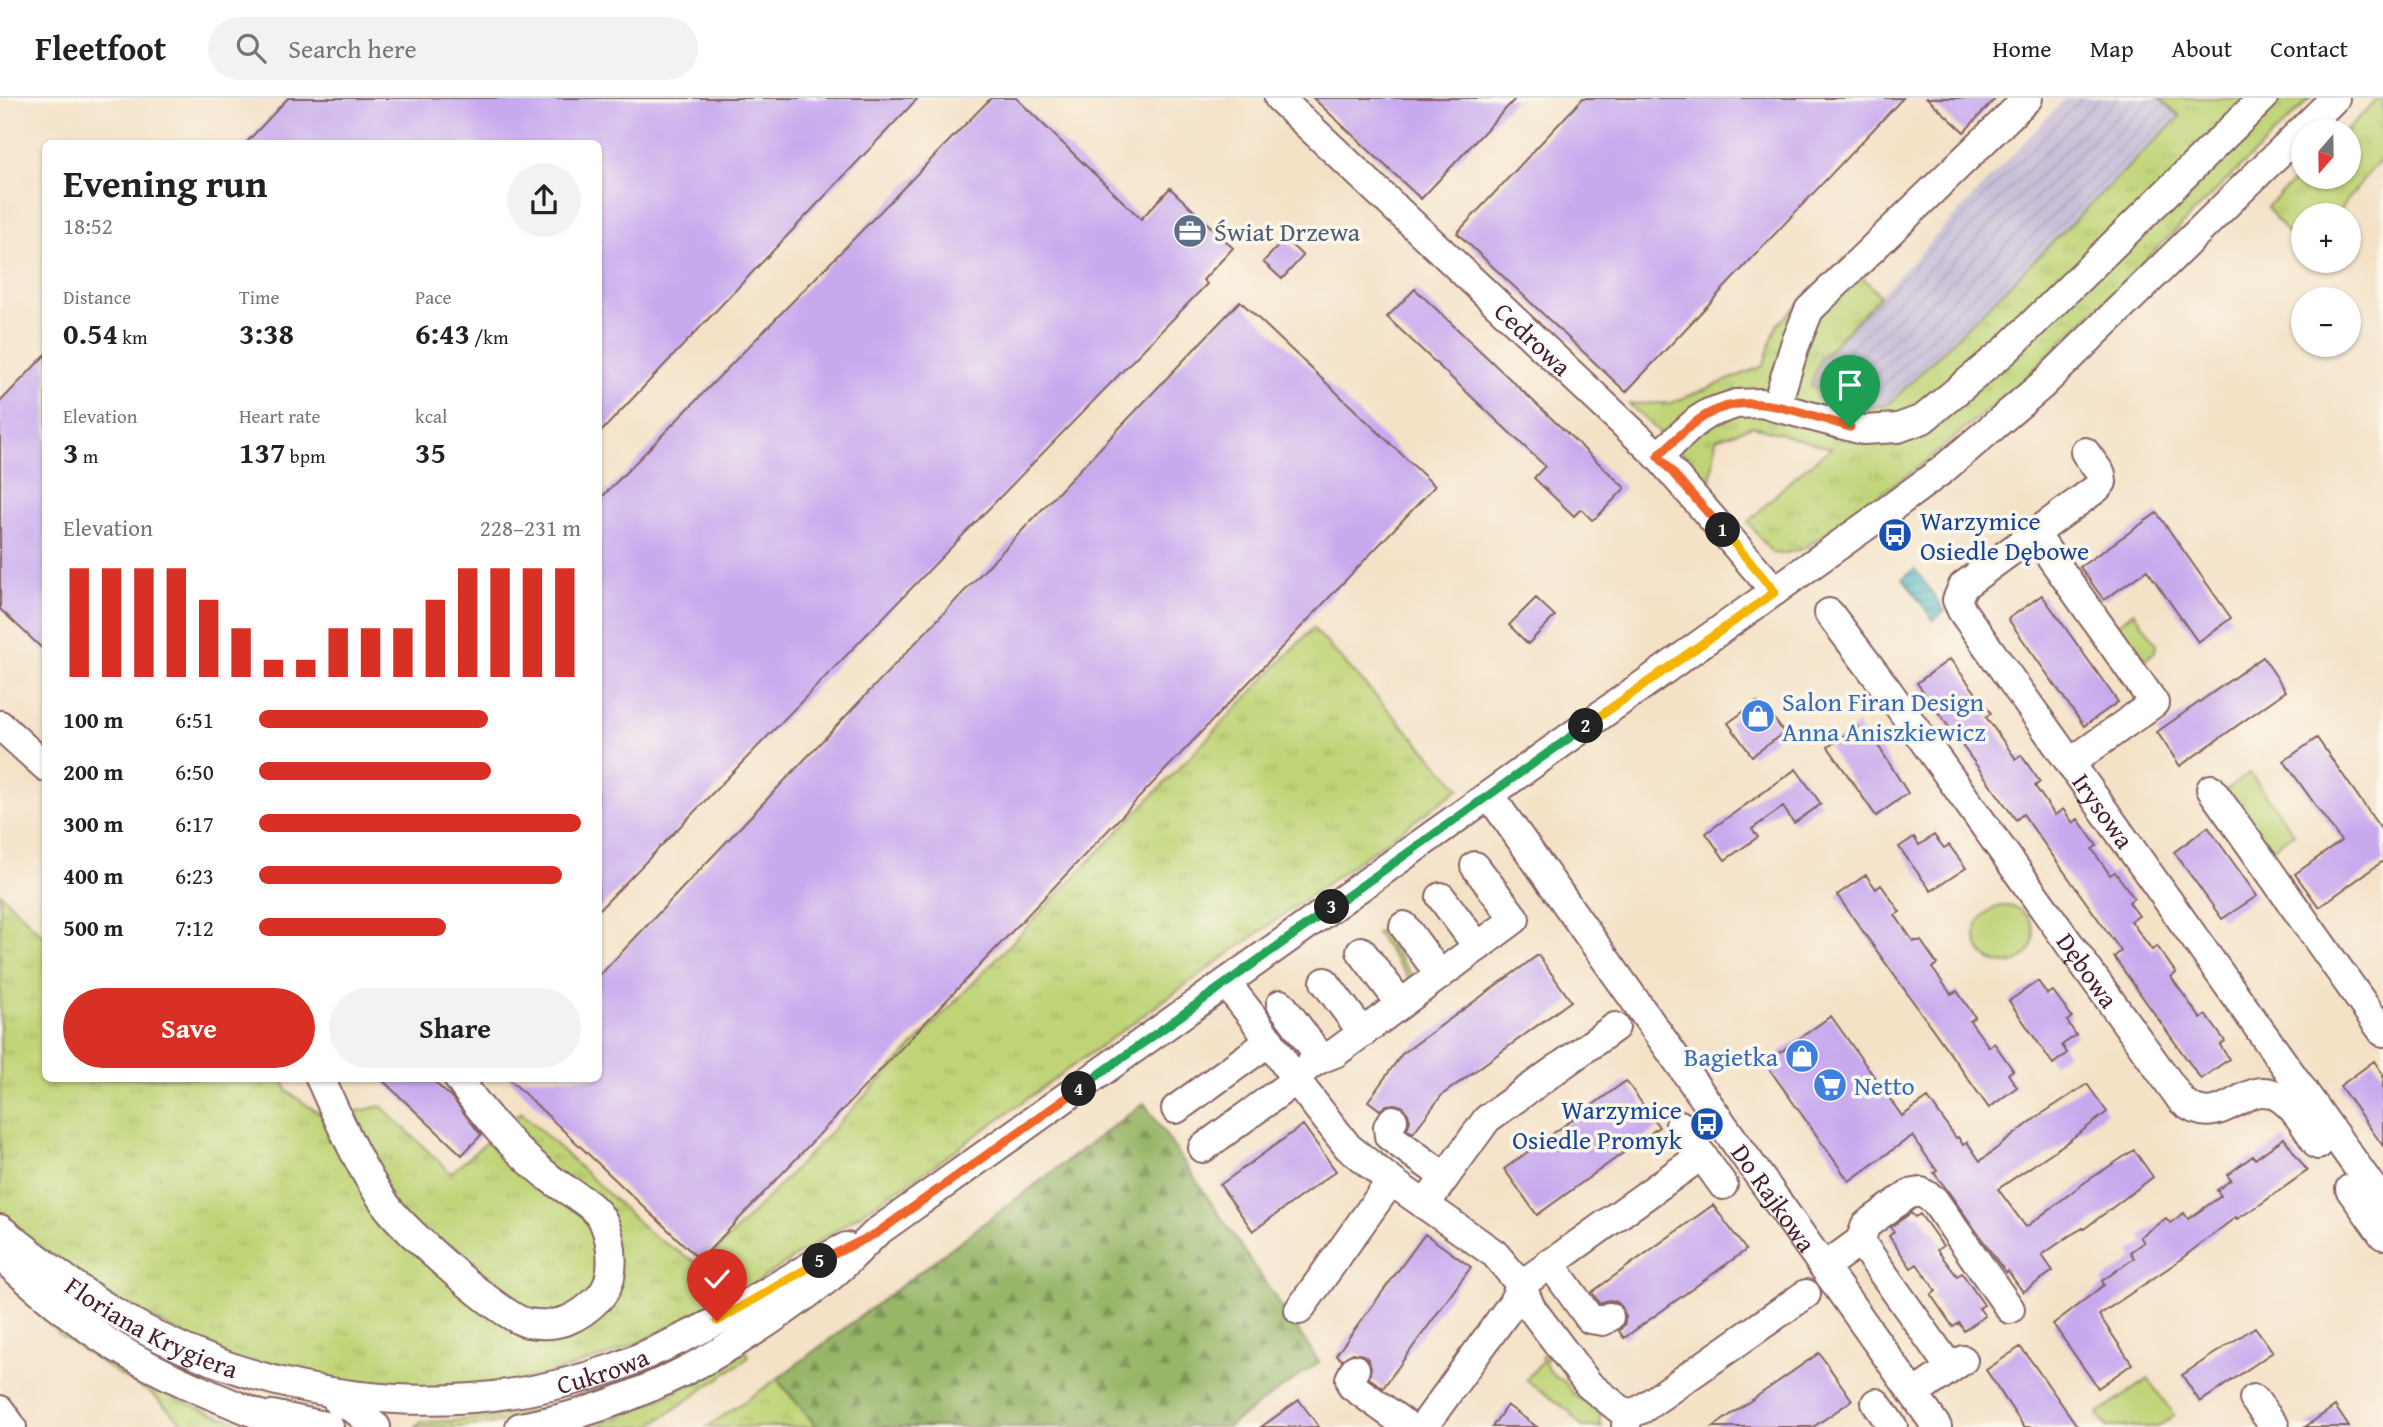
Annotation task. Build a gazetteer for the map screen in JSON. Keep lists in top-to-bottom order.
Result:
{
  "streets": {
    "street": [
      "Cedrowa",
      "Irysowa",
      "Dębowa",
      "Do Rajkowa",
      "Floriana Krygiera",
      "Cukrowa"
    ]
  },
  "crossings": [
    ["Cedrowa", "Cukrowa"],
    ["Do Rajkowa", "Cukrowa"],
    ["Floriana Krygiera", "Cukrowa"]
  ],
  "places": {
    "office": ["Świat Drzewa"],
    "bus stop": ["Warzymice Osiedle Dębowe", "Warzymice Osiedle Promyk"],
    "shop": ["Salon Firan Design Anna Aniszkiewicz", "Bagietka"],
    "supermarket": ["Netto"]
  },
  "north": "bottom",
  "page": {
    "header": "Fleetfoot",
    "search": "Search here",
    "nav": [
      "Home",
      "Map",
      "About",
      "Contact"
    ],
    "map_buttons": ["+", "−"],
    "heading": ["Evening run", "18:52"],
    "stats": [
      ["Distance", "0.54 km"],
      ["Time", "3:38"],
      ["Pace", "6:43 /km"],
      ["Elevation", "3 m"],
      ["Heart rate", "137 bpm"],
      ["kcal", "35"]
    ],
    "chart": ["Elevation", "228–231 m"],
    "pins": [
      "1",
      "2",
      "3",
      "4",
      "5"
    ],
    "list": [
      {
        "name": "100 m",
        "note": "6:51"
      },
      {
        "name": "200 m",
        "note": "6:50"
      },
      {
        "name": "300 m",
        "note": "6:17"
      },
      {
        "name": "400 m",
        "note": "6:23"
      },
      {
        "name": "500 m",
        "note": "7:12"
      }
    ],
    "buttons": ["Save", "Share"]
  }
}
